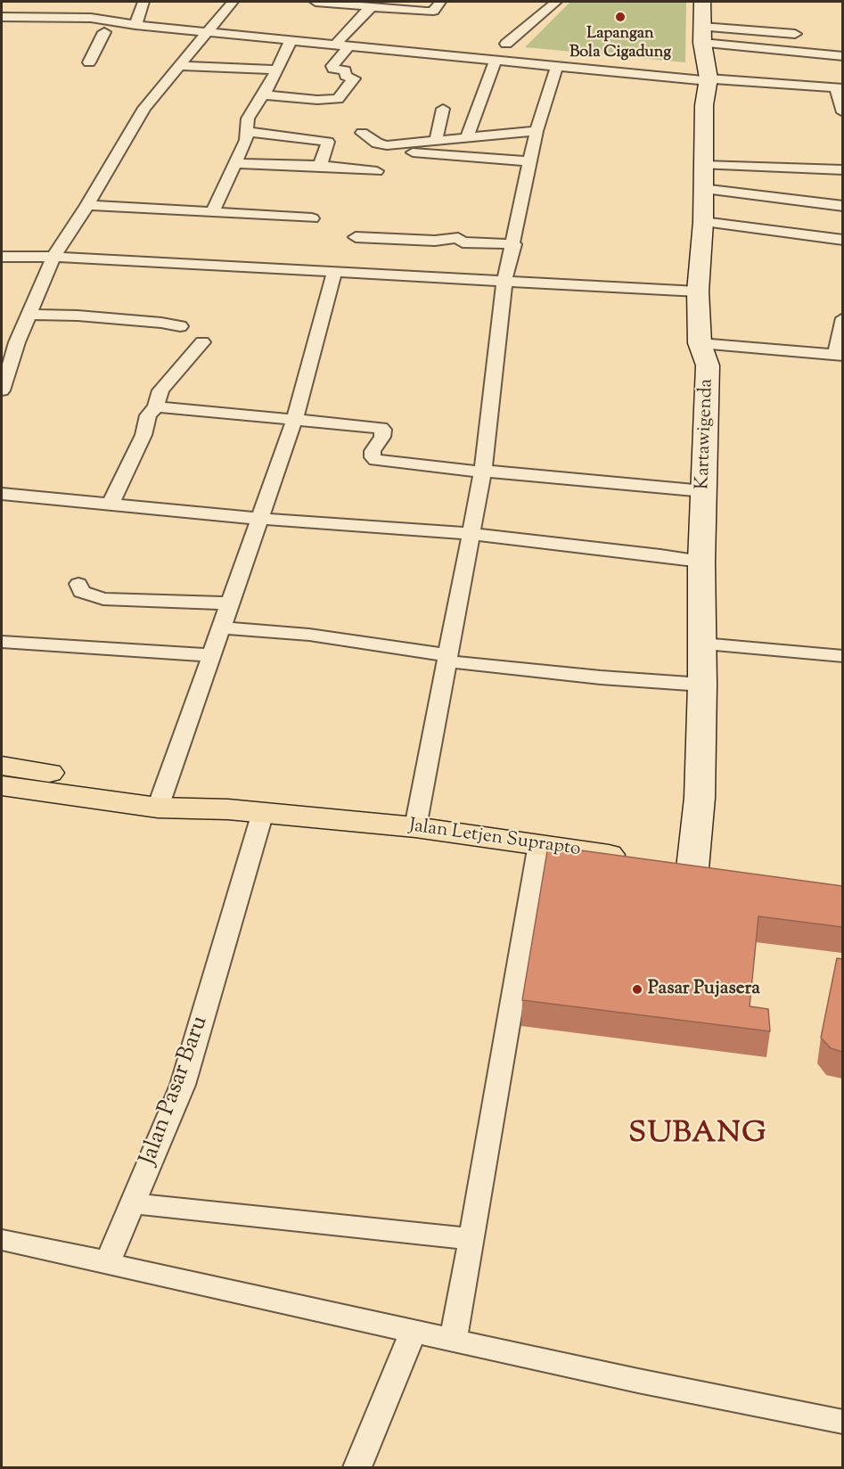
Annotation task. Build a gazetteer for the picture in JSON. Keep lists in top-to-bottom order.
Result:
{
  "streets": {
    "main road": ["Jalan Letjen Suprapto"],
    "street": ["Kartawigenda", "Jalan Pasar Baru"]
  },
  "crossings": [
    ["Kartawigenda", "Jalan Letjen Suprapto"],
    ["Jalan Letjen Suprapto", "Jalan Pasar Baru"]
  ],
  "districts": ["SUBANG"],
  "places": ["Lapangan Bola Cigadung", "Pasar Pujasera"]
}
